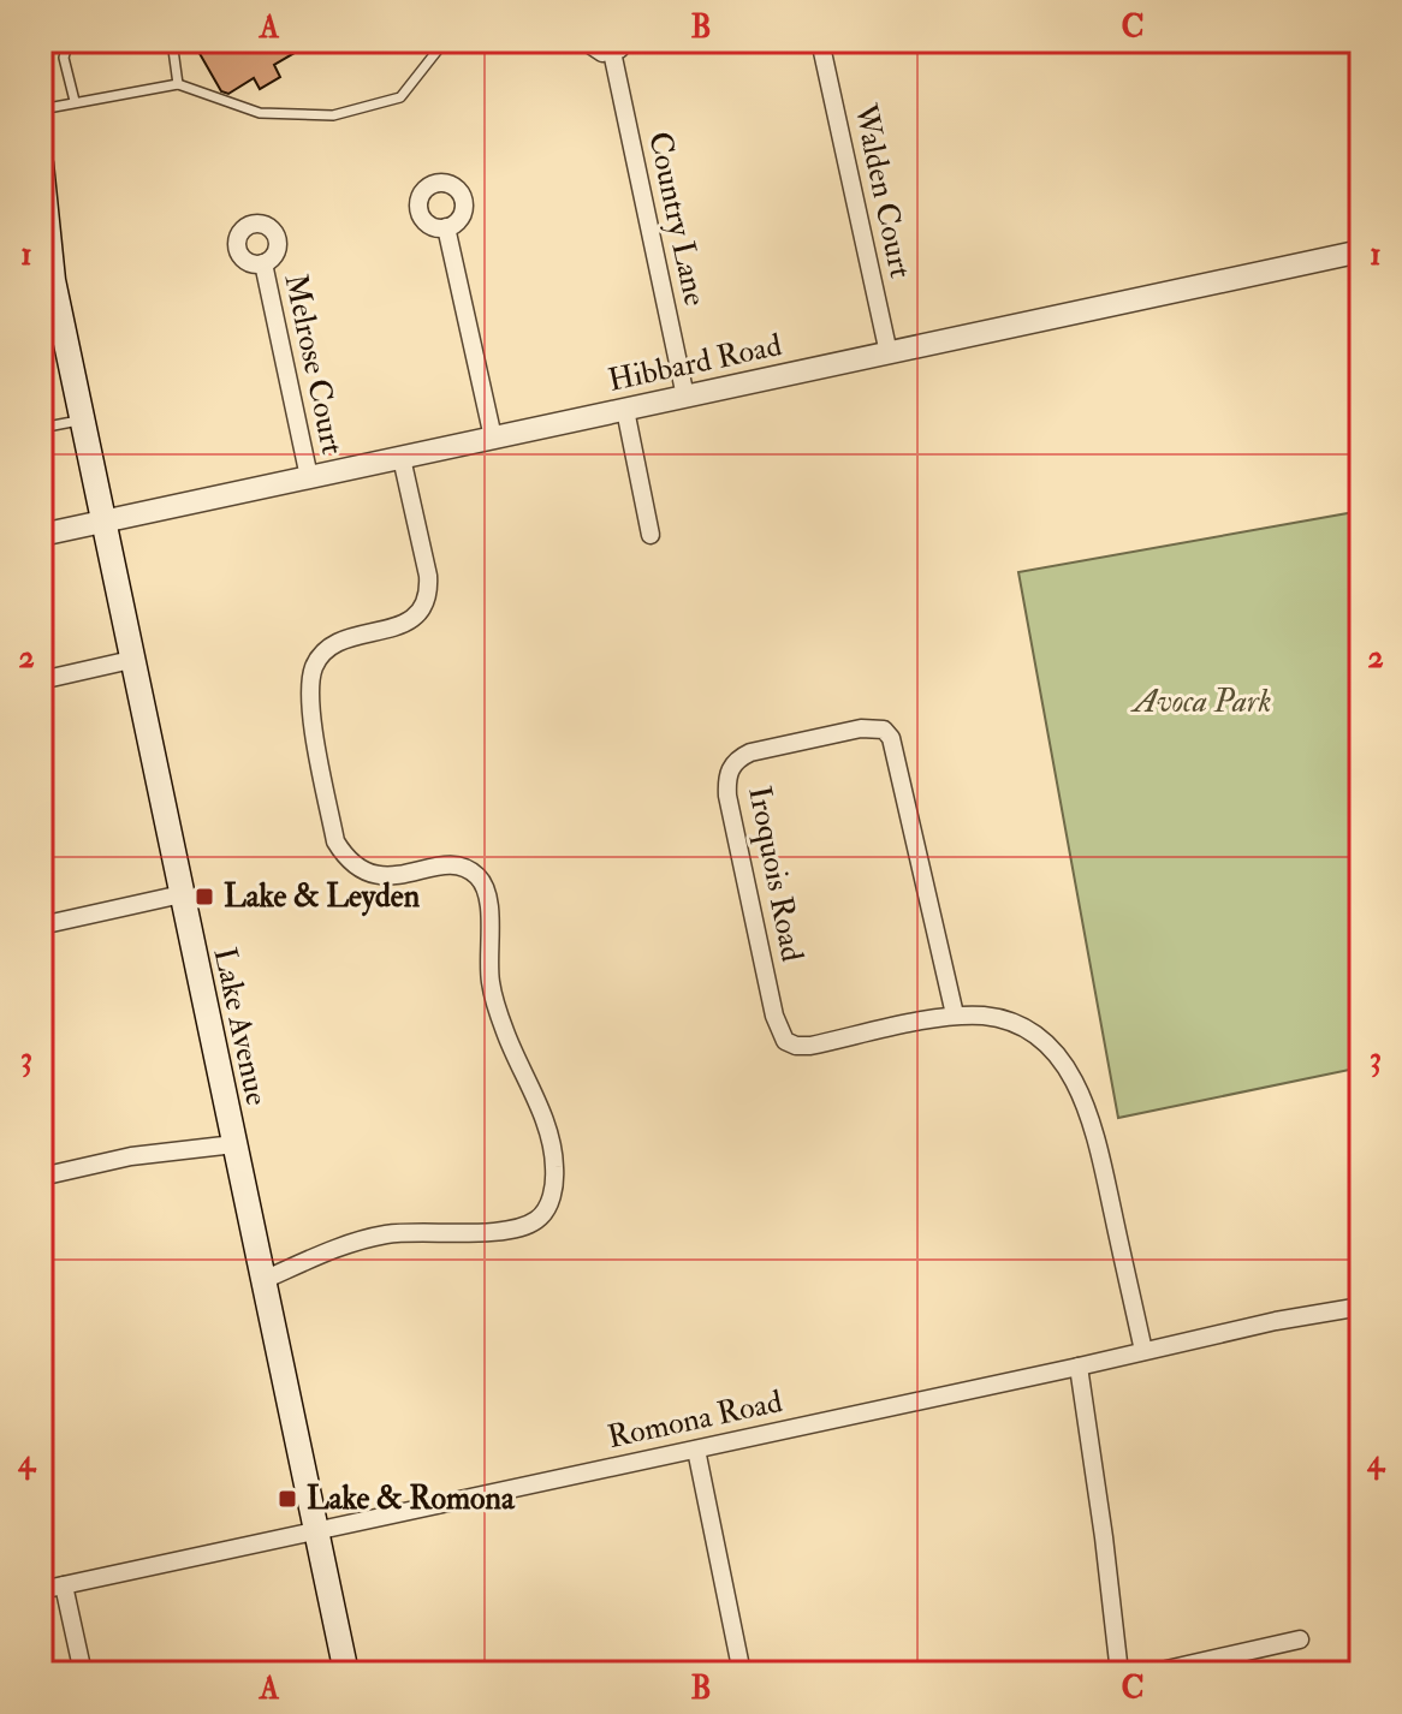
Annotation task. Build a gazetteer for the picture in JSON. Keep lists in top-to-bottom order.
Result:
{
  "streets": {
    "main road": ["Lake Avenue"],
    "street": [
      "Walden Court",
      "Country Lane",
      "Hibbard Road",
      "Melrose Court",
      "Iroquois Road",
      "Romona Road"
    ]
  },
  "crossings": [
    ["Walden Court", "Hibbard Road"],
    ["Country Lane", "Hibbard Road"],
    ["Hibbard Road", "Melrose Court"],
    ["Hibbard Road", "Lake Avenue"],
    ["Iroquois Road", "Romona Road"],
    ["Lake Avenue", "Romona Road"]
  ],
  "parks": ["Avoca Park"],
  "places": {
    "transit": ["Lake & Leyden", "Lake & Romona"]
  },
  "grid": {
    "columns": ["A", "B", "C"],
    "rows": [
      "1",
      "2",
      "3",
      "4"
    ]
  }
}
